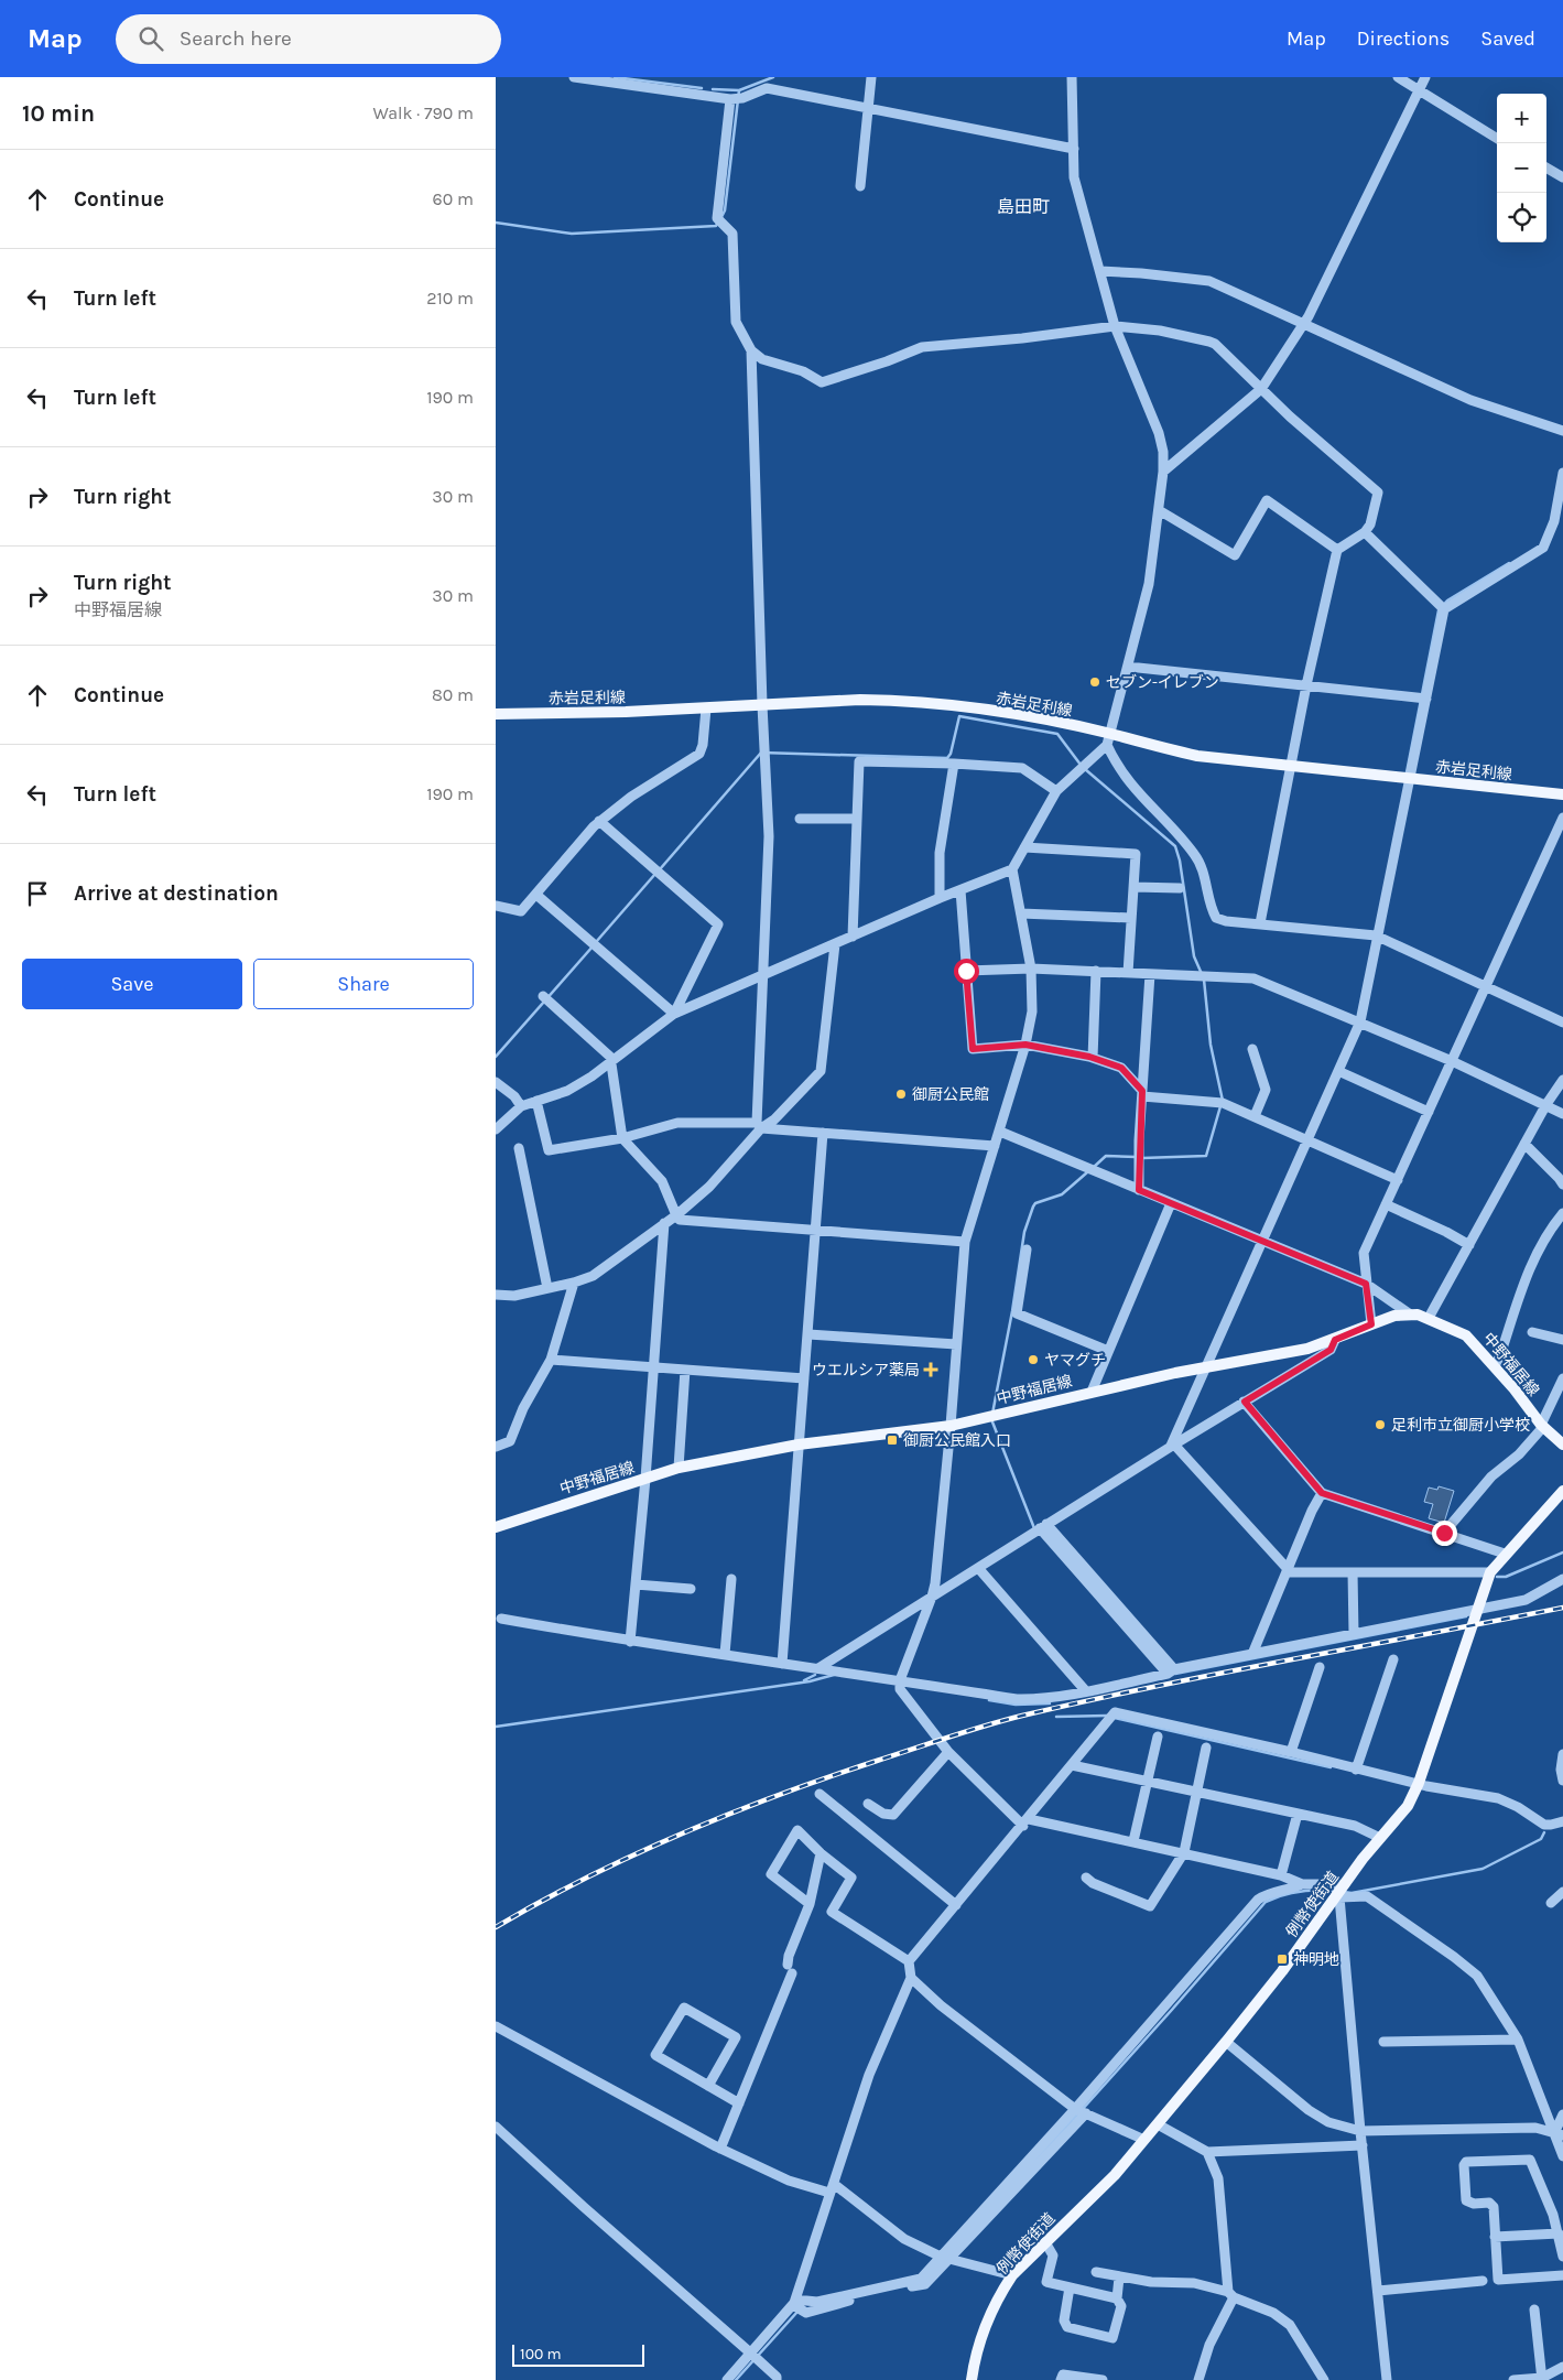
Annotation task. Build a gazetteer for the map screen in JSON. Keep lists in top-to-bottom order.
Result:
{
  "streets": {
    "main road": ["赤岩足利線", "中野福居線", "例幣使街道"]
  },
  "districts": ["島田町"],
  "places": {
    "other": [
      "セブン-イレブン",
      "御厨公民館",
      "ヤマグチ",
      "足利市立御厨小学校"
    ],
    "health": ["ウエルシア薬局"],
    "transit": ["御厨公民館入口", "神明地"]
  },
  "scale_bar": "100 m",
  "page": {
    "header": "Map",
    "search": "Search here",
    "nav": ["Map", "Directions", "Saved"],
    "heading": ["10 min", "Walk · 790 m"],
    "map_buttons": ["+", "−"],
    "list": [
      ["Continue", "60 m"],
      ["Turn left", "210 m"],
      ["Turn left", "190 m"],
      ["Turn right", "30 m"],
      ["Turn right", "中野福居線", "30 m"],
      ["Continue", "80 m"],
      ["Turn left", "190 m"],
      "Arrive at destination"
    ],
    "buttons": ["Save", "Share"],
    "scale": "100 m"
  }
}
